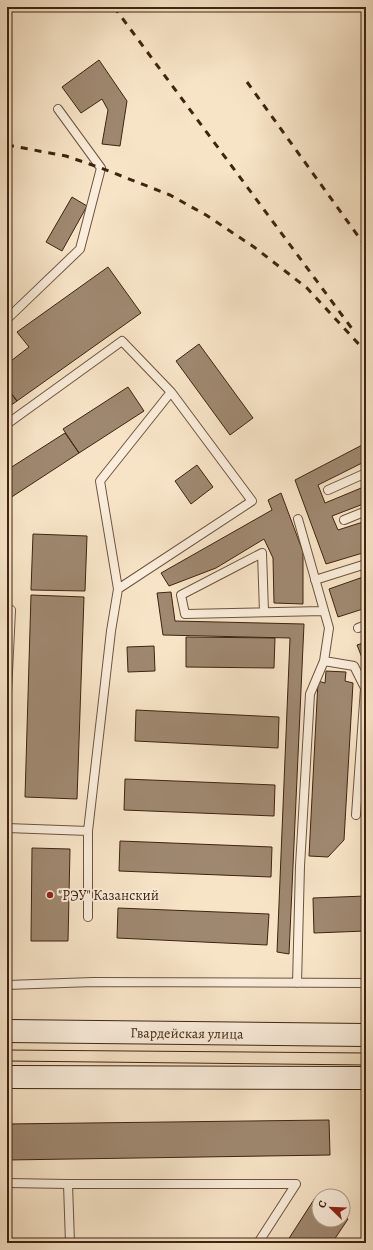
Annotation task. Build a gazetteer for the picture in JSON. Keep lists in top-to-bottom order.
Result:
{
  "streets": {
    "main road": ["Гвардейская улица"]
  },
  "places": ["\"РЭУ\" Казанский"],
  "north": "top left"
}
